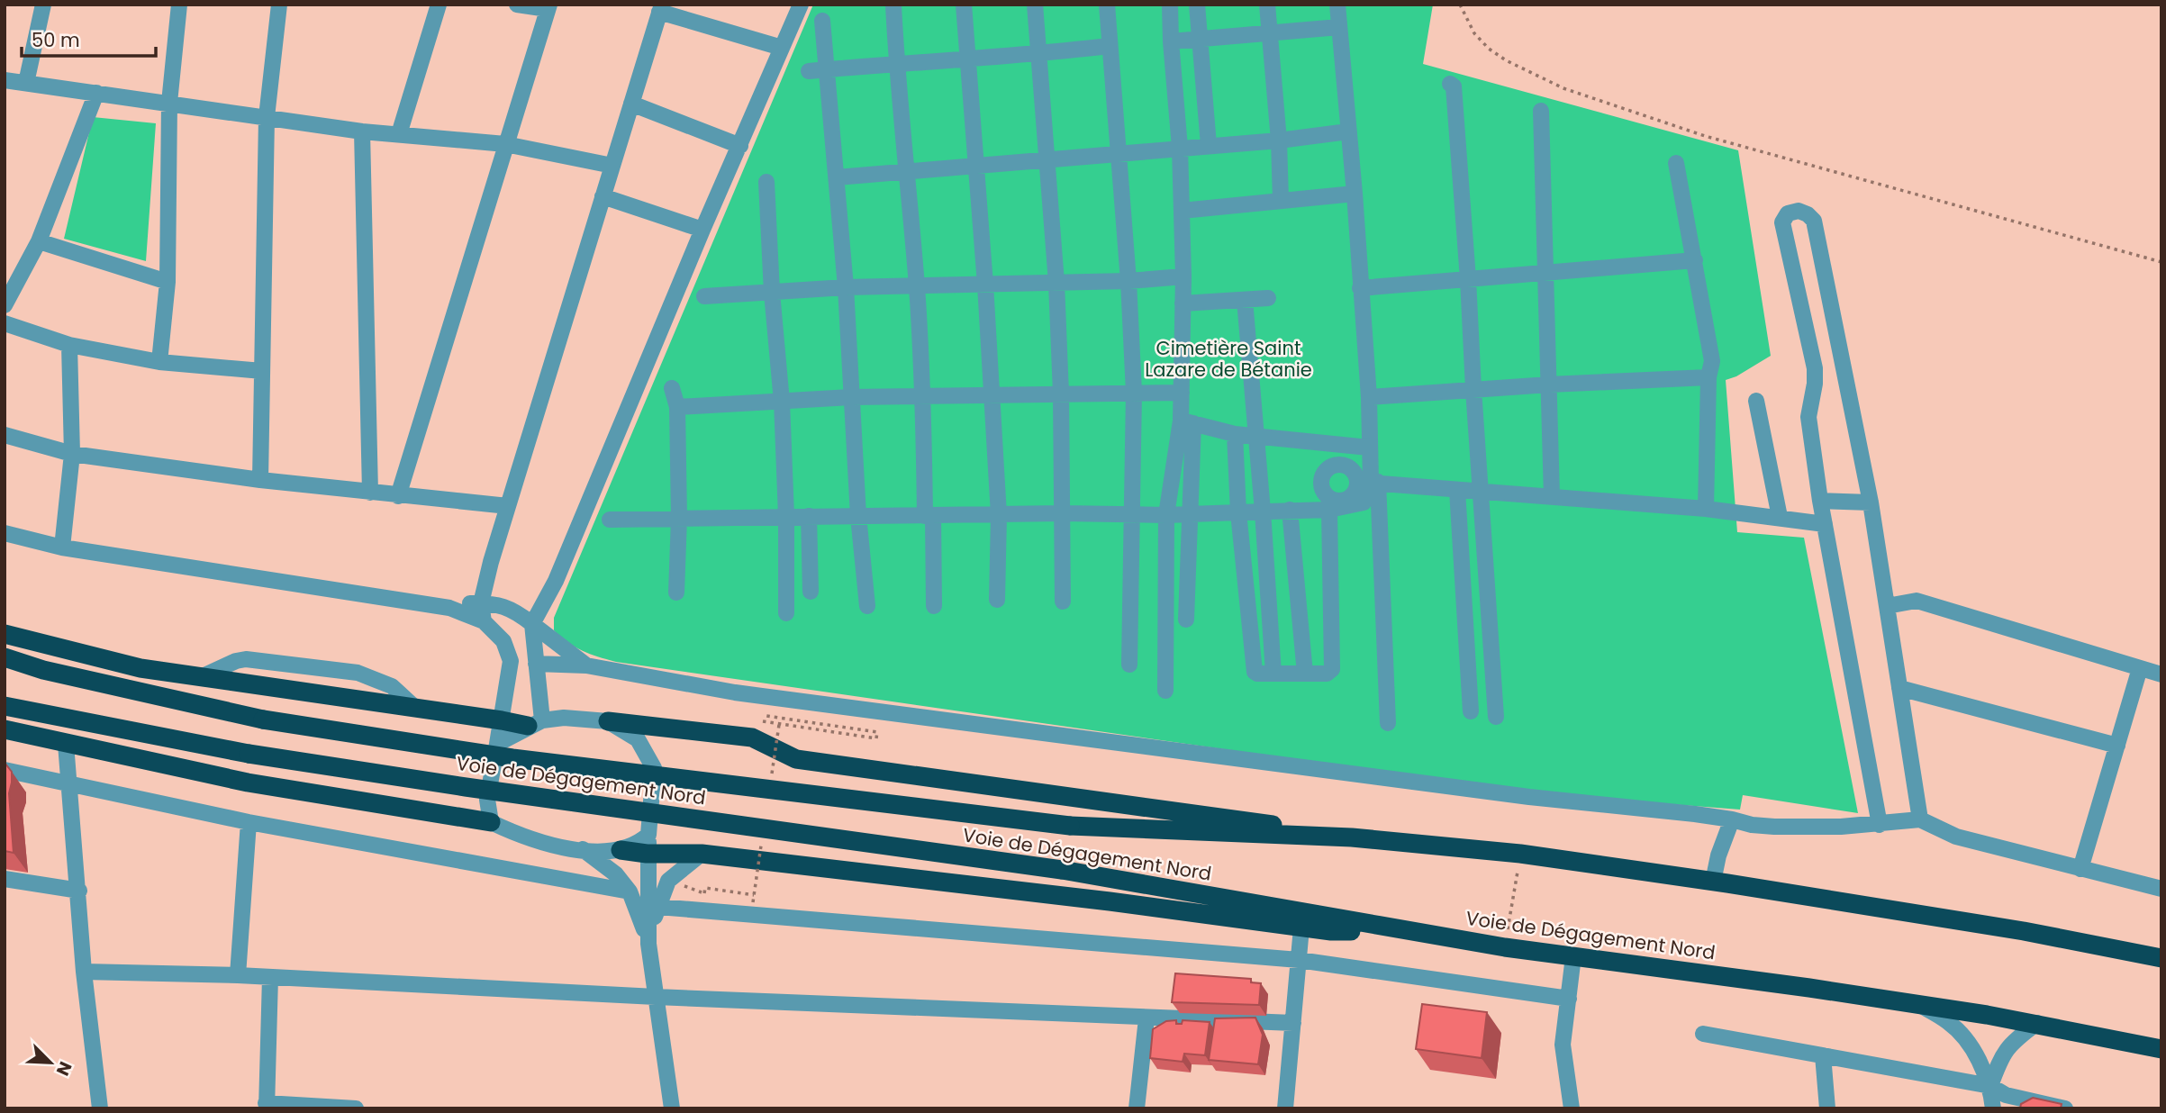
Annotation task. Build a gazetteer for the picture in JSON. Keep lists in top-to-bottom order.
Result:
{
  "streets": {
    "highway": ["Voie de Dégagement Nord"]
  },
  "parks": ["Cimetière Saint Lazare de Bétanie"],
  "scale_bar": "50 m",
  "north": "bottom right"
}
